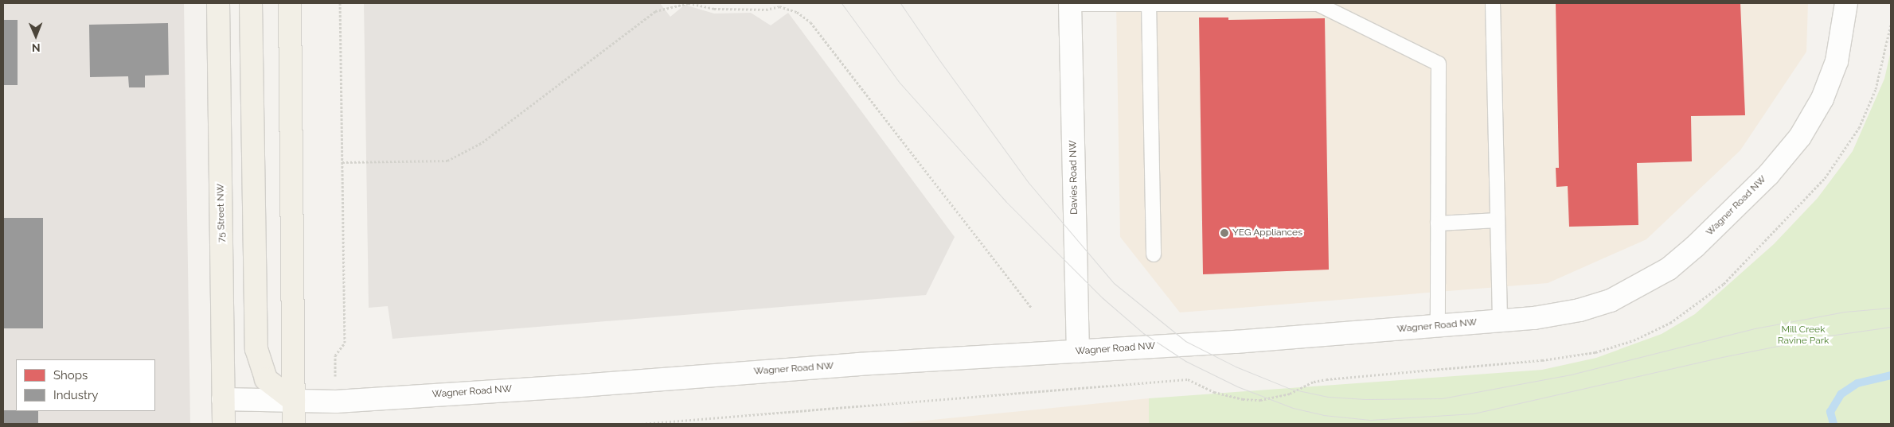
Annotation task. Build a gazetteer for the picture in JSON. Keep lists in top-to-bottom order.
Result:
{
  "streets": {
    "main road": ["75 Street NW"],
    "street": ["Davies Road NW", "Wagner Road NW"]
  },
  "crossings": [
    ["Davies Road NW", "Wagner Road NW"],
    ["Wagner Road NW", "75 Street NW"]
  ],
  "parks": ["Mill Creek Ravine Park"],
  "places": ["YEG Appliances"],
  "legend": ["Shops", "Industry"],
  "north": "bottom"
}
